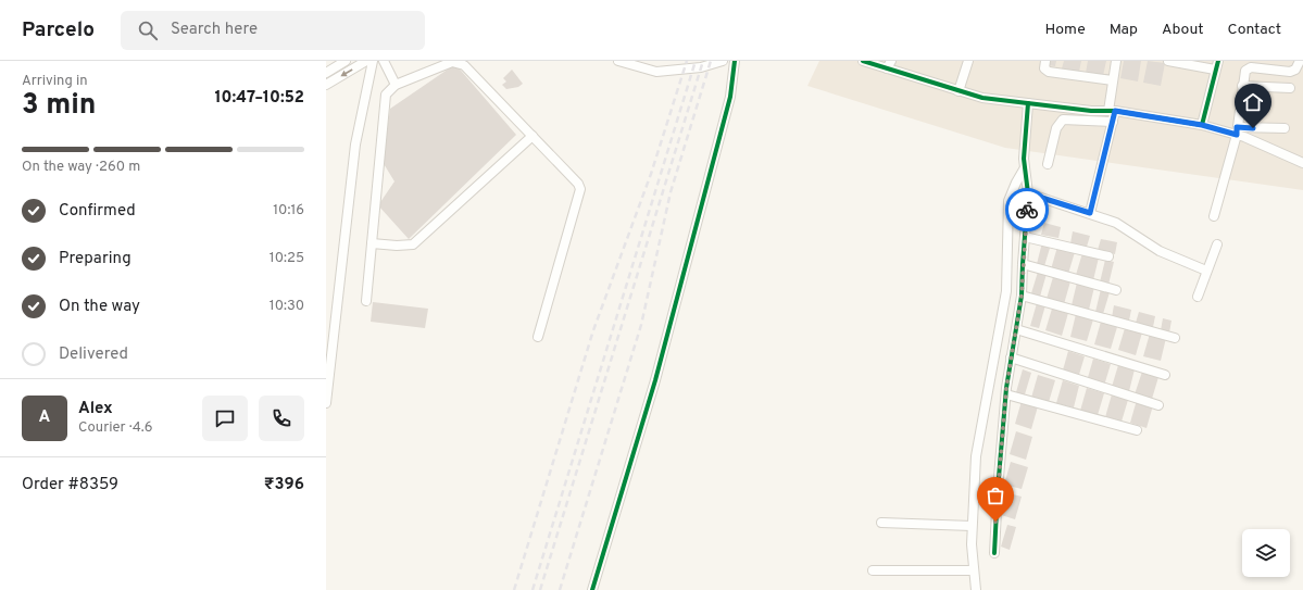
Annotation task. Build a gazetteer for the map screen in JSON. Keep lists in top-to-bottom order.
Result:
{
  "page": {
    "header": "Parcelo",
    "search": "Search here",
    "nav": [
      "Home",
      "Map",
      "About",
      "Contact"
    ],
    "heading": ["3 min", "Arriving in", "10:47–10:52"],
    "panel": [
      "Alex",
      "Courier · 4.6",
      "Order #8359",
      "₹396"
    ],
    "bar": "On the way · 260 m",
    "list": [
      ["Confirmed", "10:16"],
      ["Preparing", "10:25"],
      ["On the way", "10:30"],
      "Delivered"
    ],
    "round": "A"
  }
}
